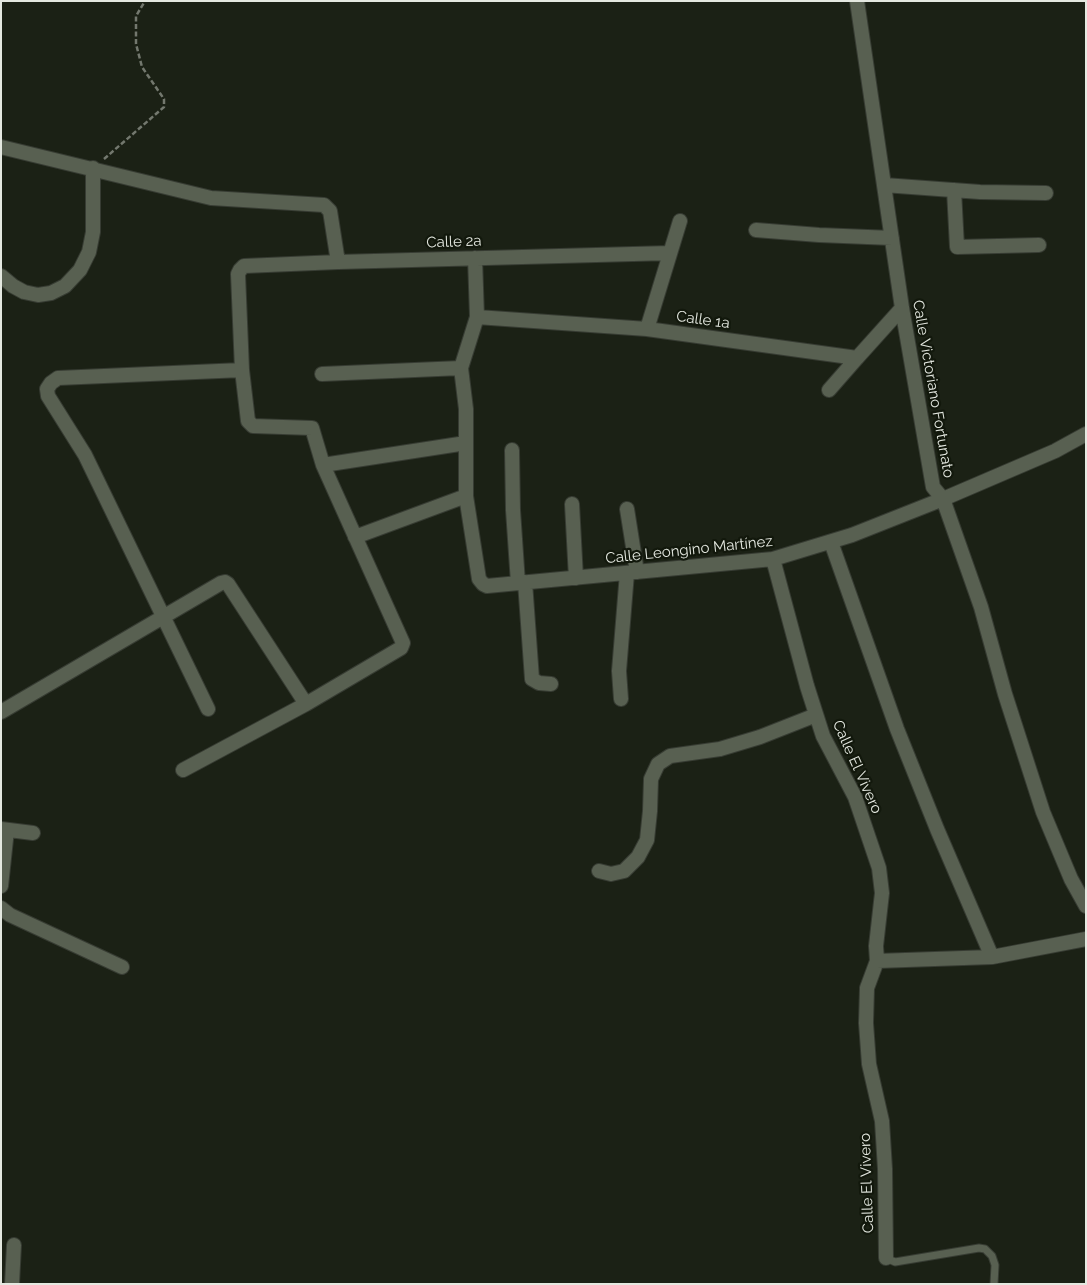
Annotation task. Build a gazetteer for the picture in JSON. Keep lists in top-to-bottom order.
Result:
{
  "streets": {
    "street": [
      "Calle 2a",
      "Calle 1a",
      "Calle Victoriano Fortunato",
      "Calle Leongino Martínez",
      "Calle El Vivero"
    ]
  },
  "crossings": [
    ["Calle Victoriano Fortunato", "Calle Leongino Martínez"],
    ["Calle Leongino Martínez", "Calle El Vivero"]
  ]
}
